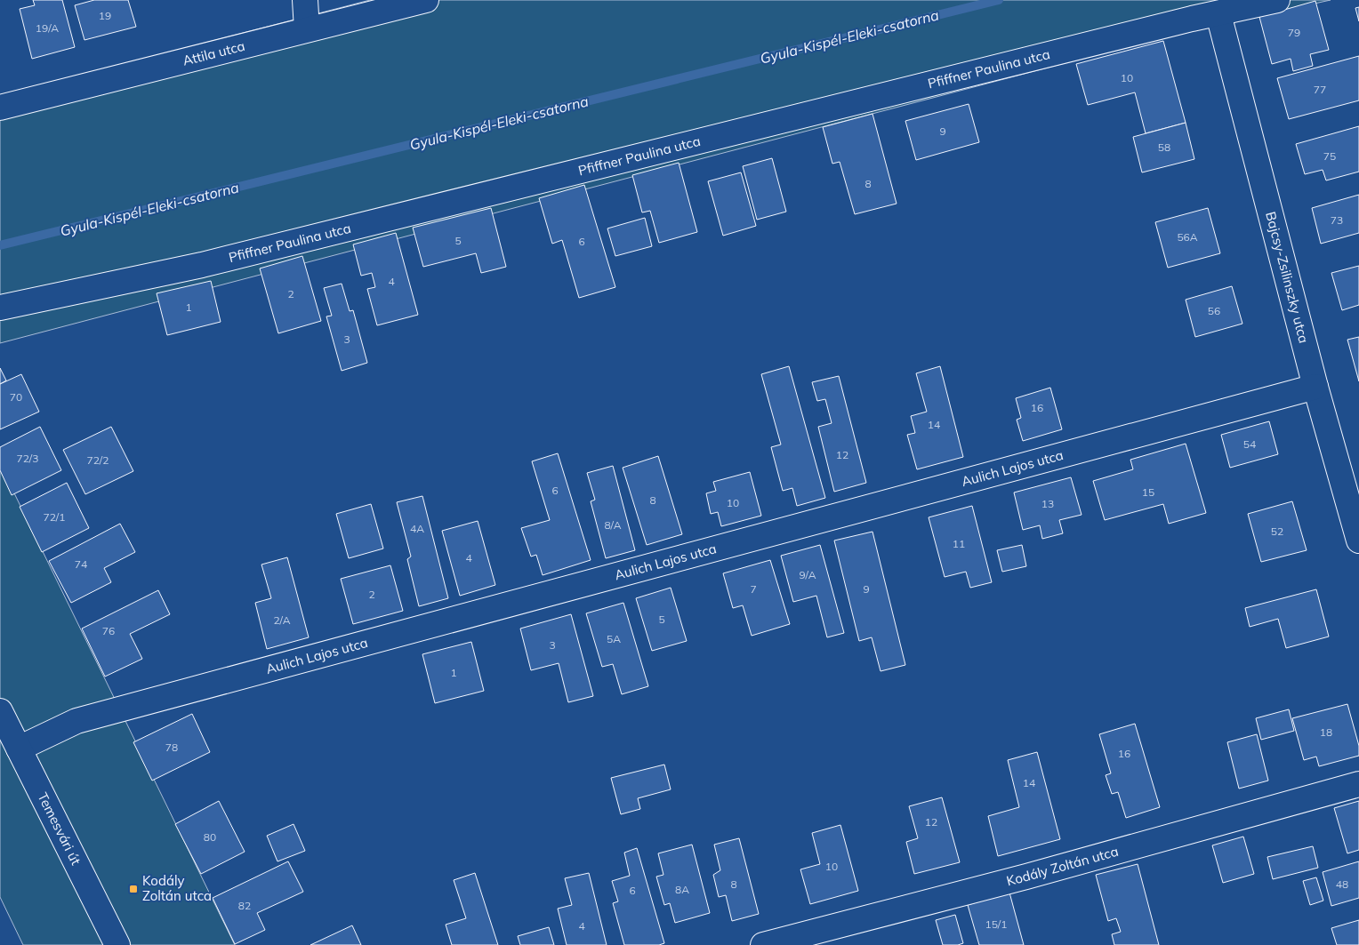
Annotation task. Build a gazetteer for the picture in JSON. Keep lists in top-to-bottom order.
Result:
{
  "streets": {
    "street": [
      "Attila utca",
      "Pfiffner Paulina utca",
      "Bajcsy-Zsilinszky utca",
      "Aulich Lajos utca",
      "Temesvári út",
      "Kodály Zoltán utca"
    ]
  },
  "crossings": [
    ["Pfiffner Paulina utca", "Bajcsy-Zsilinszky utca"],
    ["Bajcsy-Zsilinszky utca", "Aulich Lajos utca"],
    ["Aulich Lajos utca", "Temesvári út"]
  ],
  "water": ["Gyula-Kispél-Eleki-csatorna"],
  "places": {
    "transit": ["Kodály Zoltán utca"]
  },
  "house_numbers": [
    "19",
    "19/A",
    "79",
    "10",
    "77",
    "9",
    "58",
    "75",
    "8",
    "73",
    "56A",
    "5",
    "6",
    "4",
    "2",
    "1",
    "56",
    "3",
    "70",
    "16",
    "14",
    "54",
    "12",
    "72/3",
    "72/2",
    "6",
    "15",
    "8",
    "10",
    "13",
    "72/1",
    "8/A",
    "4A",
    "52",
    "11",
    "4",
    "74",
    "9/A",
    "7",
    "9",
    "2",
    "5",
    "2/A",
    "76",
    "5A",
    "3",
    "1",
    "18",
    "78",
    "16",
    "14",
    "12",
    "80",
    "10",
    "8",
    "48",
    "8A",
    "6",
    "82",
    "15/1",
    "4"
  ]
}
